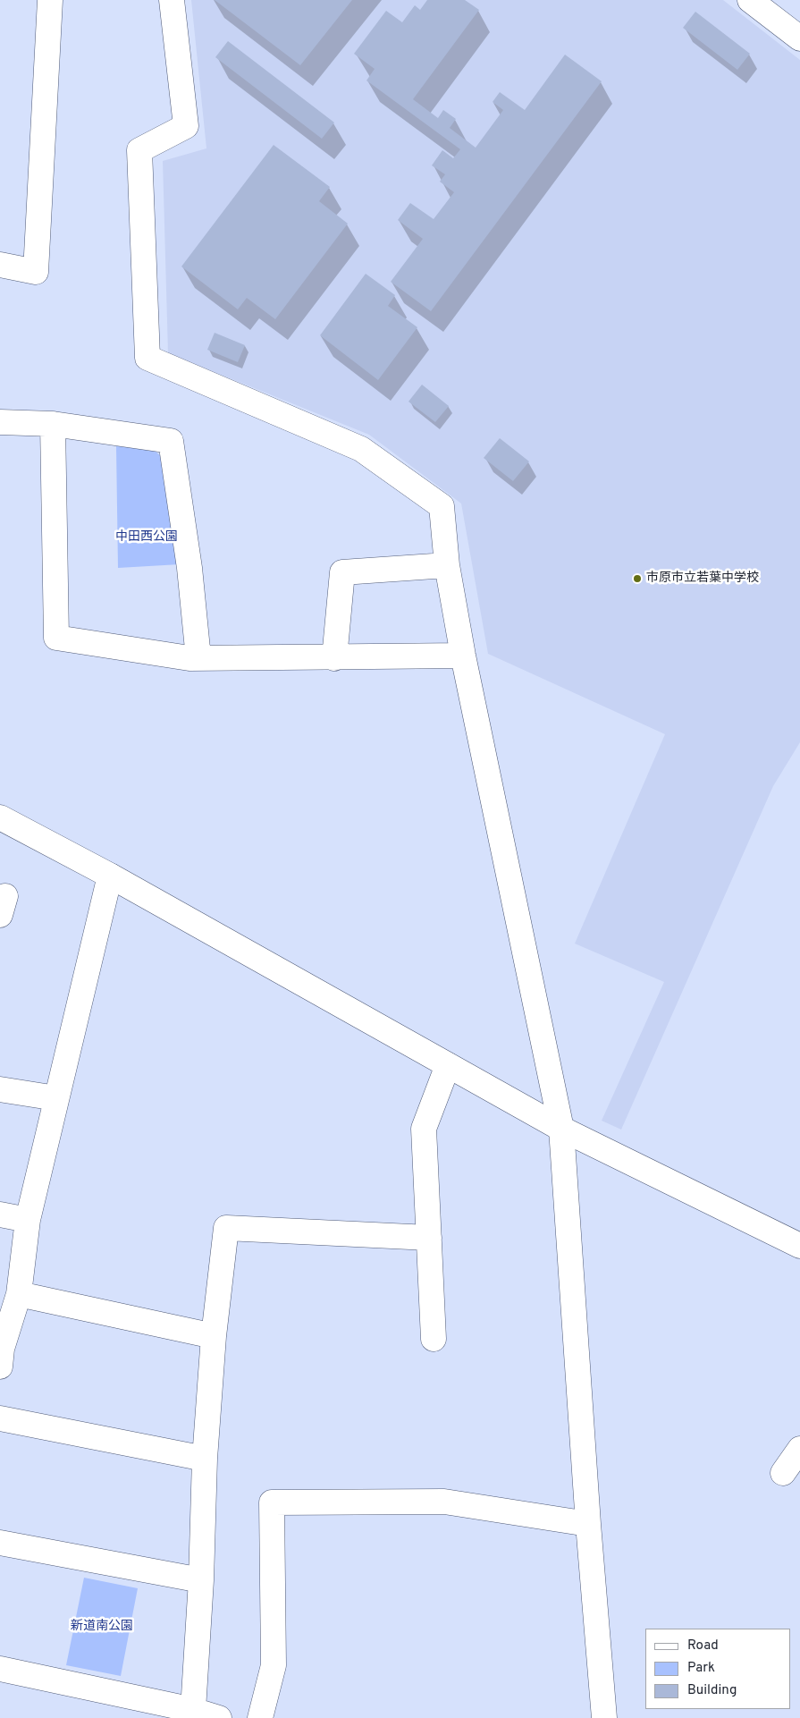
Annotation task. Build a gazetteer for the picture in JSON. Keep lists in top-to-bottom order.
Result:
{
  "parks": ["中田西公園", "新道南公園"],
  "places": ["市原市立若葉中学校"],
  "legend": ["Road", "Park", "Building"]
}
